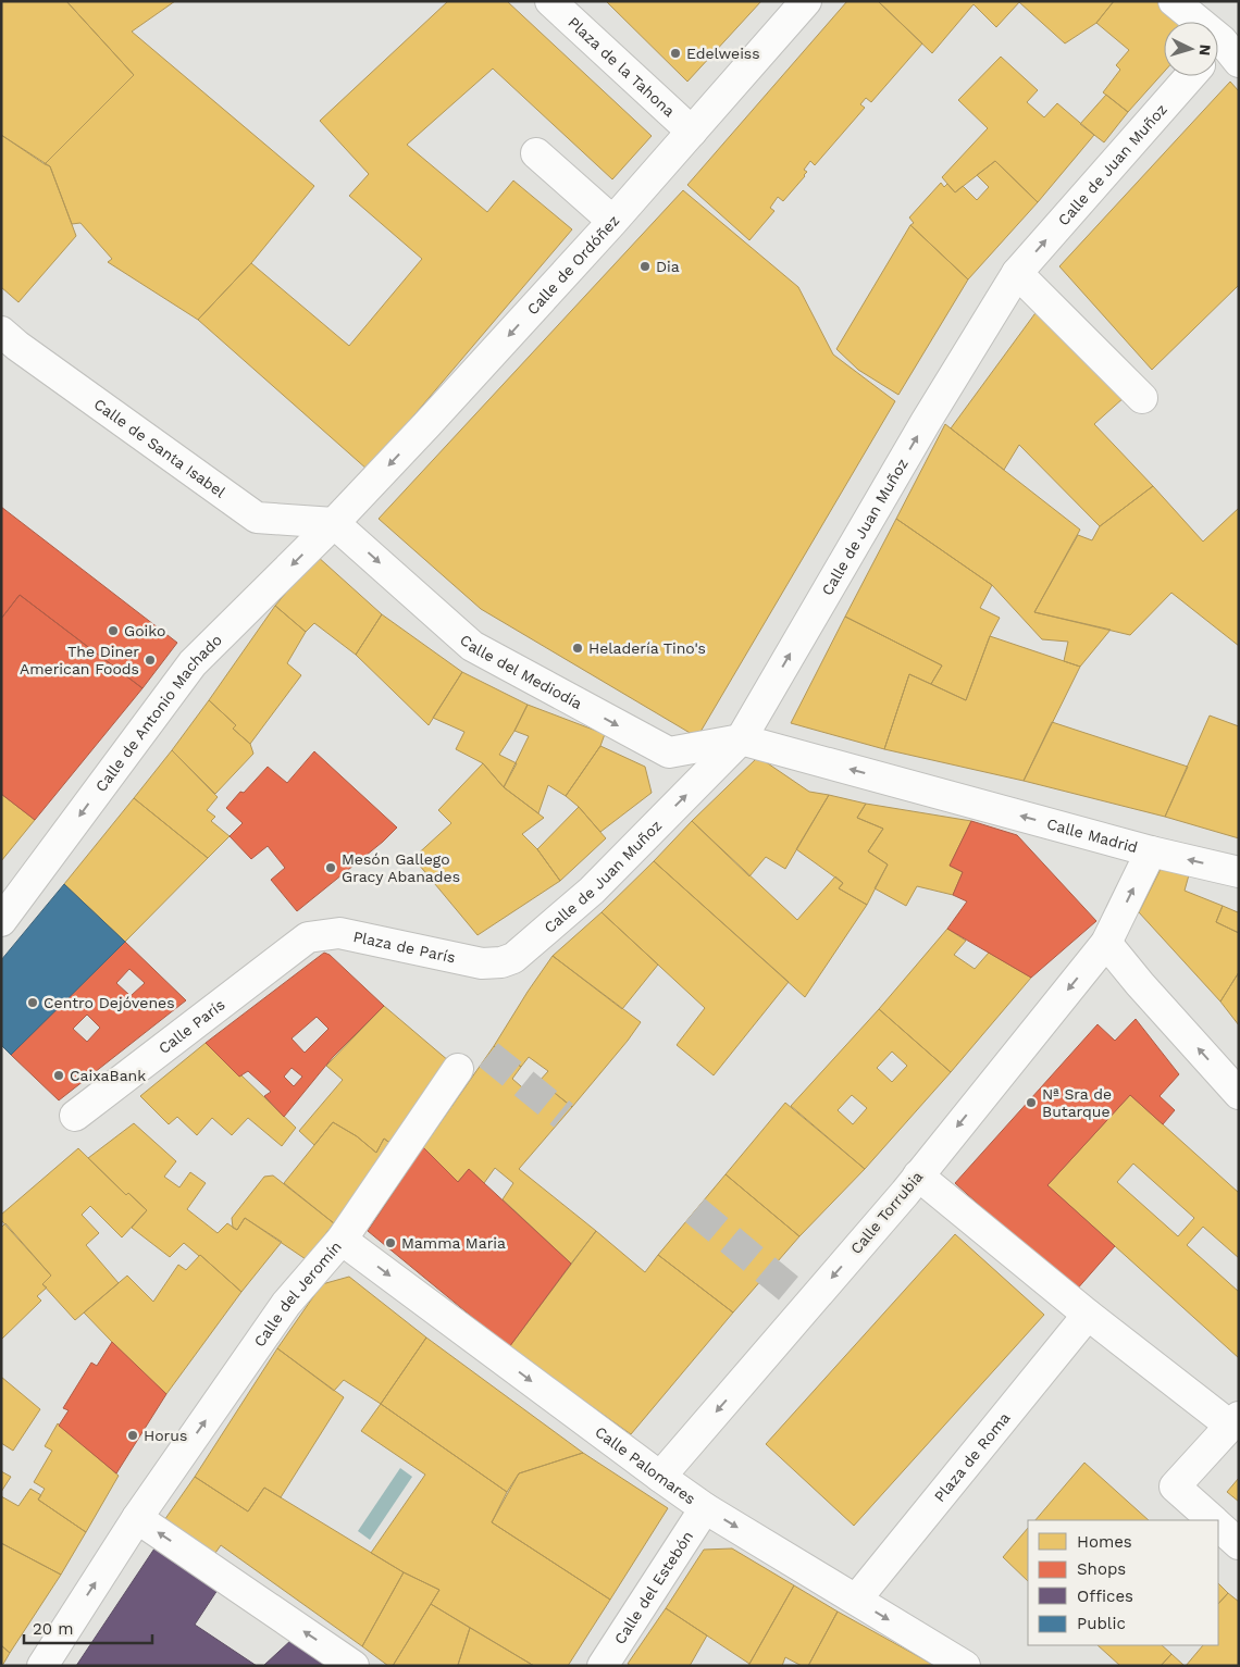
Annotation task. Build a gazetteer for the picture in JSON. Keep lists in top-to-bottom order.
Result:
{
  "streets": {
    "street": [
      "Plaza de la Tahona",
      "Calle de Juan Muñoz",
      "Calle de Ordóñez",
      "Calle de Santa Isabel",
      "Calle del Mediodía",
      "Calle de Antonio Machado",
      "Calle Madrid",
      "Plaza de París",
      "Calle París",
      "Calle Torrubia",
      "Calle del Jeromín",
      "Plaza de Roma",
      "Calle Palomares",
      "Calle del Estebón"
    ]
  },
  "crossings": [
    ["Plaza de la Tahona", "Calle de Ordóñez"],
    ["Calle de Juan Muñoz", "Calle del Mediodía"],
    ["Calle de Juan Muñoz", "Calle Madrid"],
    ["Calle de Juan Muñoz", "Plaza de París"],
    ["Calle de Ordóñez", "Calle de Santa Isabel"],
    ["Calle de Ordóñez", "Calle del Mediodía"],
    ["Calle de Ordóñez", "Calle de Antonio Machado"],
    ["Calle de Santa Isabel", "Calle del Mediodía"],
    ["Calle de Santa Isabel", "Calle de Antonio Machado"],
    ["Calle del Mediodía", "Calle de Antonio Machado"],
    ["Calle del Mediodía", "Calle Madrid"],
    ["Calle Madrid", "Calle Torrubia"],
    ["Plaza de París", "Calle París"],
    ["Calle Torrubia", "Calle Palomares"],
    ["Calle del Jeromín", "Calle Palomares"],
    ["Plaza de Roma", "Calle Palomares"],
    ["Calle Palomares", "Calle del Estebón"]
  ],
  "one_way": [
    "Calle de Juan Muñoz",
    "Calle de Ordóñez",
    "Calle del Mediodía",
    "Calle de Antonio Machado",
    "Calle Torrubia",
    "Calle del Jeromín",
    "Calle Palomares"
  ],
  "places": [
    "Edelweiss",
    "Dia",
    "Goiko",
    "Heladería Tino's",
    "The Diner American Foods",
    "Mesón Gallego Gracy Abanades",
    "Centro Dejóvenes",
    "CaixaBank",
    "Nª Sra de Butarque",
    "Mamma Maria",
    "Horus"
  ],
  "legend": [
    "Homes",
    "Shops",
    "Offices",
    "Public"
  ],
  "scale_bar": "20 m",
  "north": "right"
}
